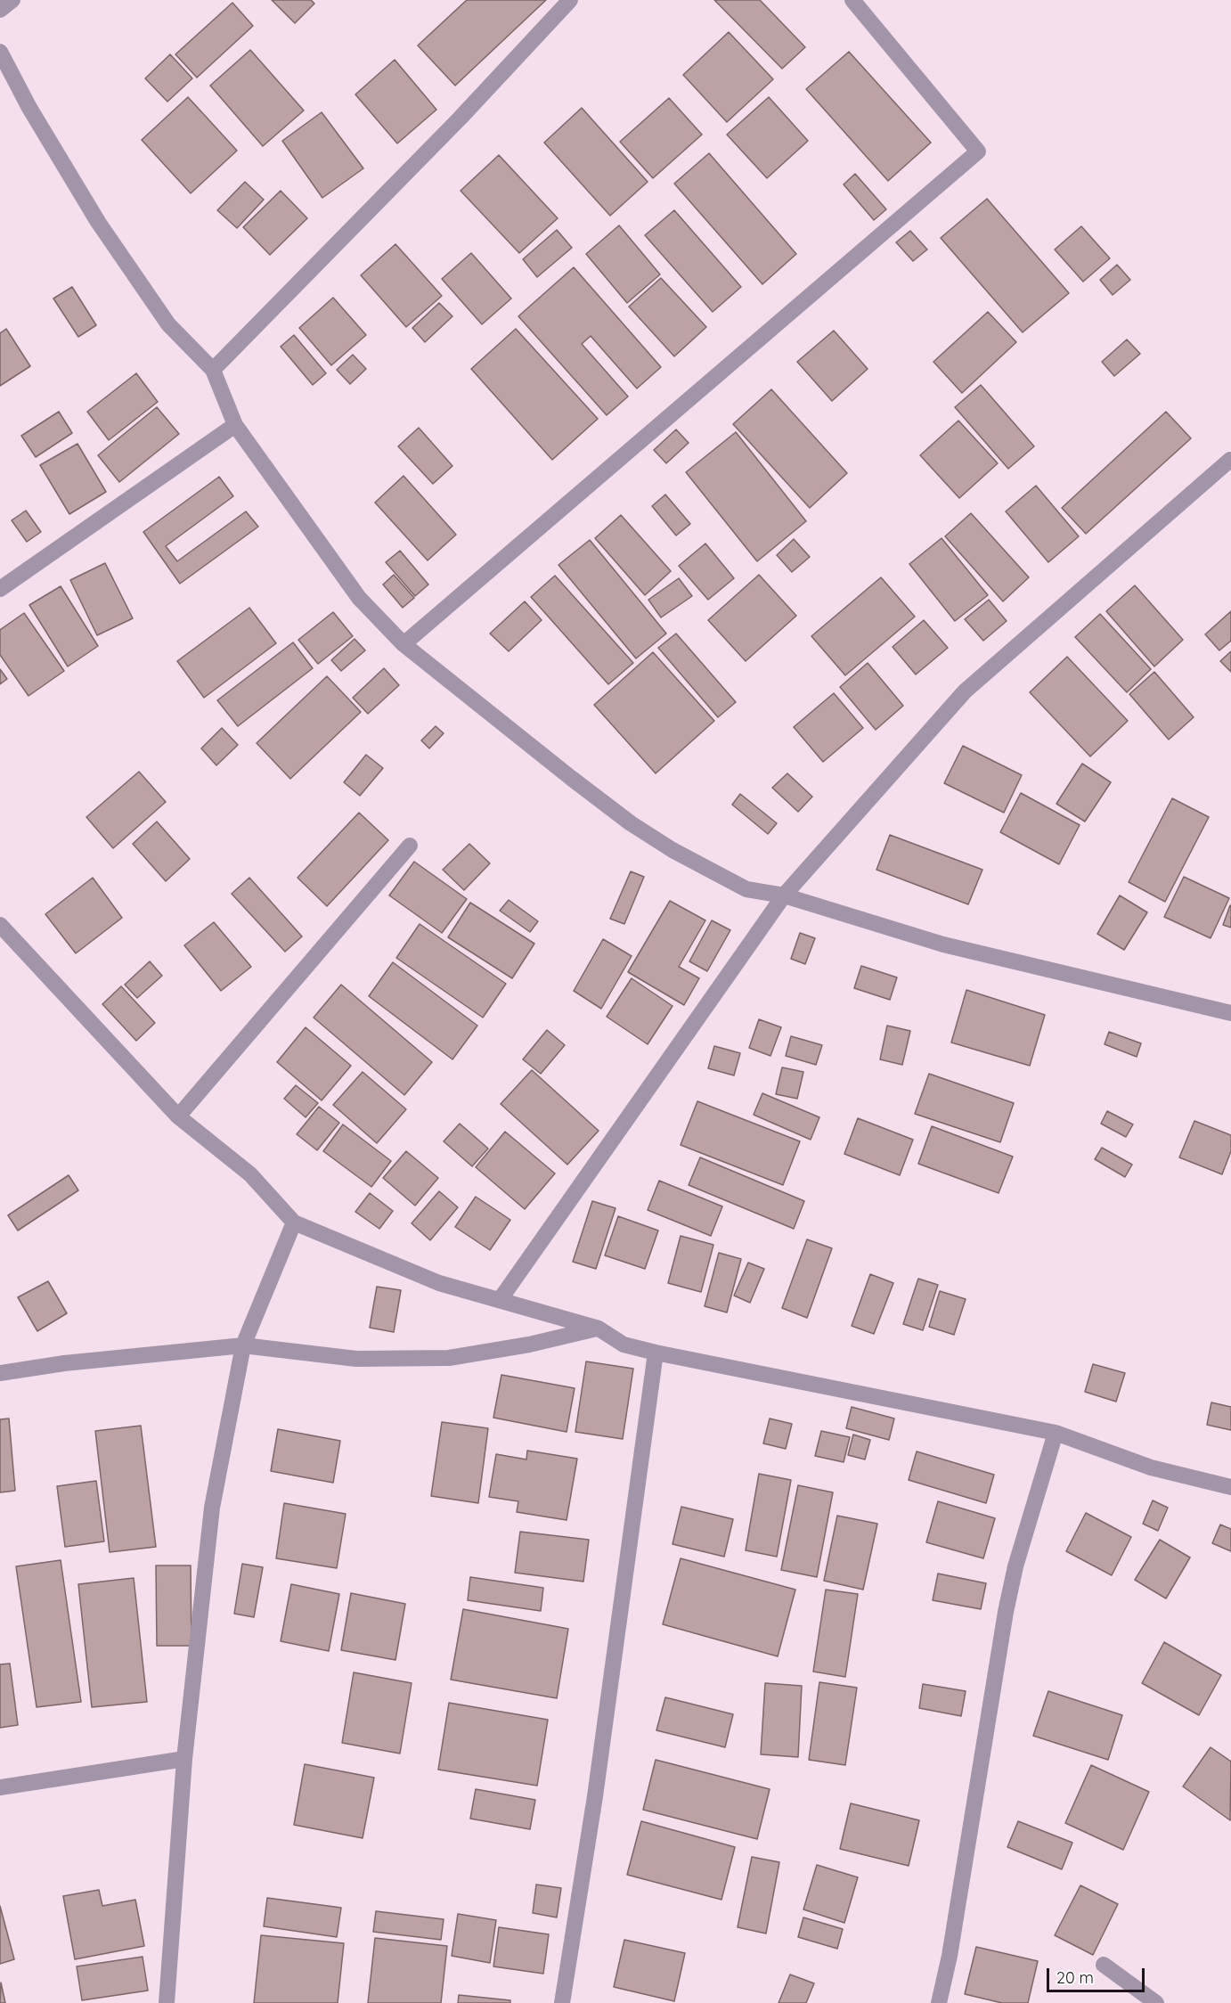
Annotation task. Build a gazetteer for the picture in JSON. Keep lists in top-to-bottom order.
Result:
{
  "scale_bar": "20 m"
}
